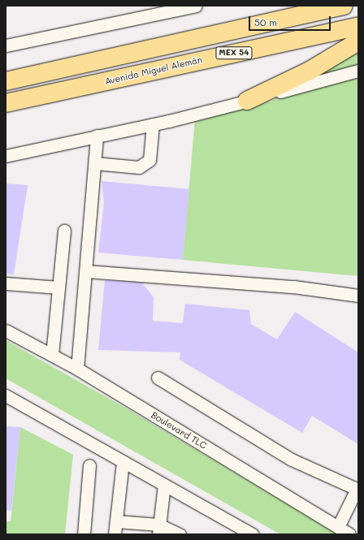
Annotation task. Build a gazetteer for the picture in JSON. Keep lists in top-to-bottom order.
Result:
{
  "streets": {
    "highway": ["MEX 54", "Avenida Miguel Alemán"],
    "street": ["Boulevard TLC"]
  },
  "scale_bar": "50 m"
}
